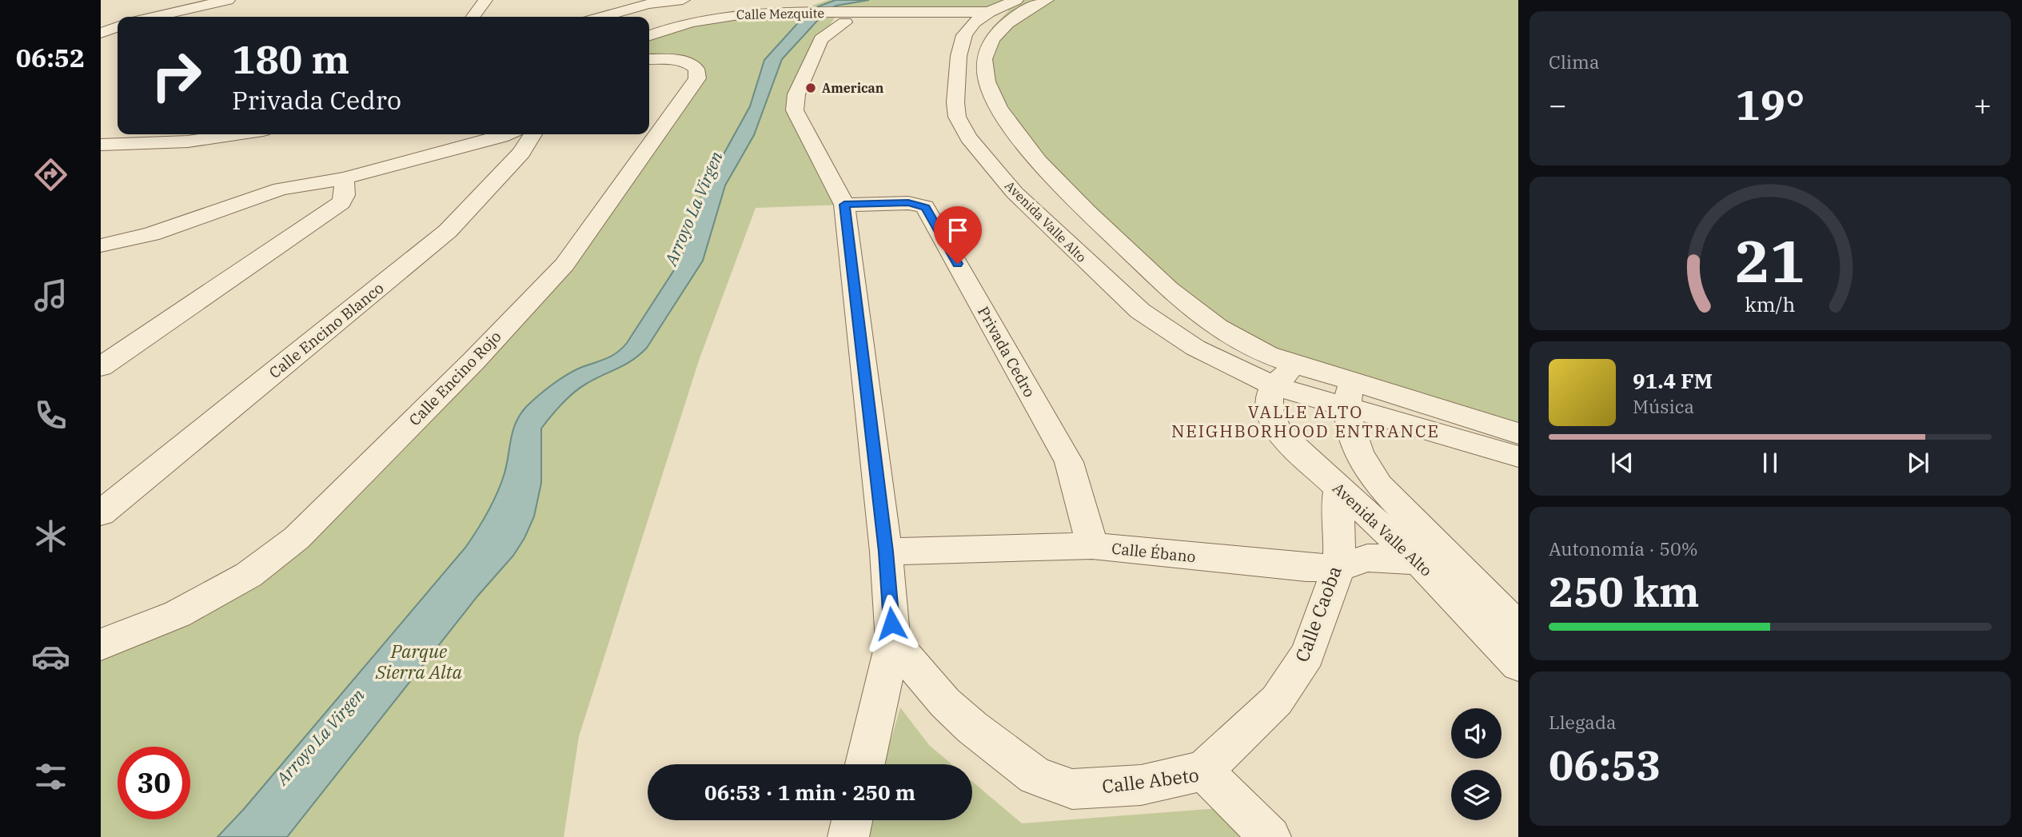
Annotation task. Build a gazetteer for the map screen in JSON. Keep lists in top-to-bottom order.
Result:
{
  "streets": {
    "street": [
      "Calle Mezquite",
      "Avenida Valle Alto",
      "Calle Encino Blanco",
      "Privada Cedro",
      "Calle Encino Rojo",
      "Calle Ébano",
      "Calle Caoba",
      "Calle Abeto"
    ]
  },
  "crossings": [
    ["Calle Mezquite", "Avenida Valle Alto"],
    ["Avenida Valle Alto", "Calle Ébano"],
    ["Avenida Valle Alto", "Calle Caoba"],
    ["Privada Cedro", "Calle Ébano"],
    ["Calle Ébano", "Calle Caoba"],
    ["Calle Caoba", "Calle Abeto"]
  ],
  "districts": ["VALLE ALTO NEIGHBORHOOD ENTRANCE"],
  "water": ["Arroyo La Virgen"],
  "parks": ["Parque Sierra Alta"],
  "places": ["American"],
  "page": {
    "tabs": "06:52",
    "tile": [
      "Clima",
      ["Autonomía · 50%", "250 km"],
      ["Llegada", "06:53"]
    ],
    "turn": ["180 m", "Privada Cedro"],
    "heat": ["−", "19°", "+"],
    "song": ["91.4 FM", "Música"],
    "limit": "30",
    "trip": "06:53 · 1 min · 250 m",
    "gauge": ["21", "km/h"]
  }
}
